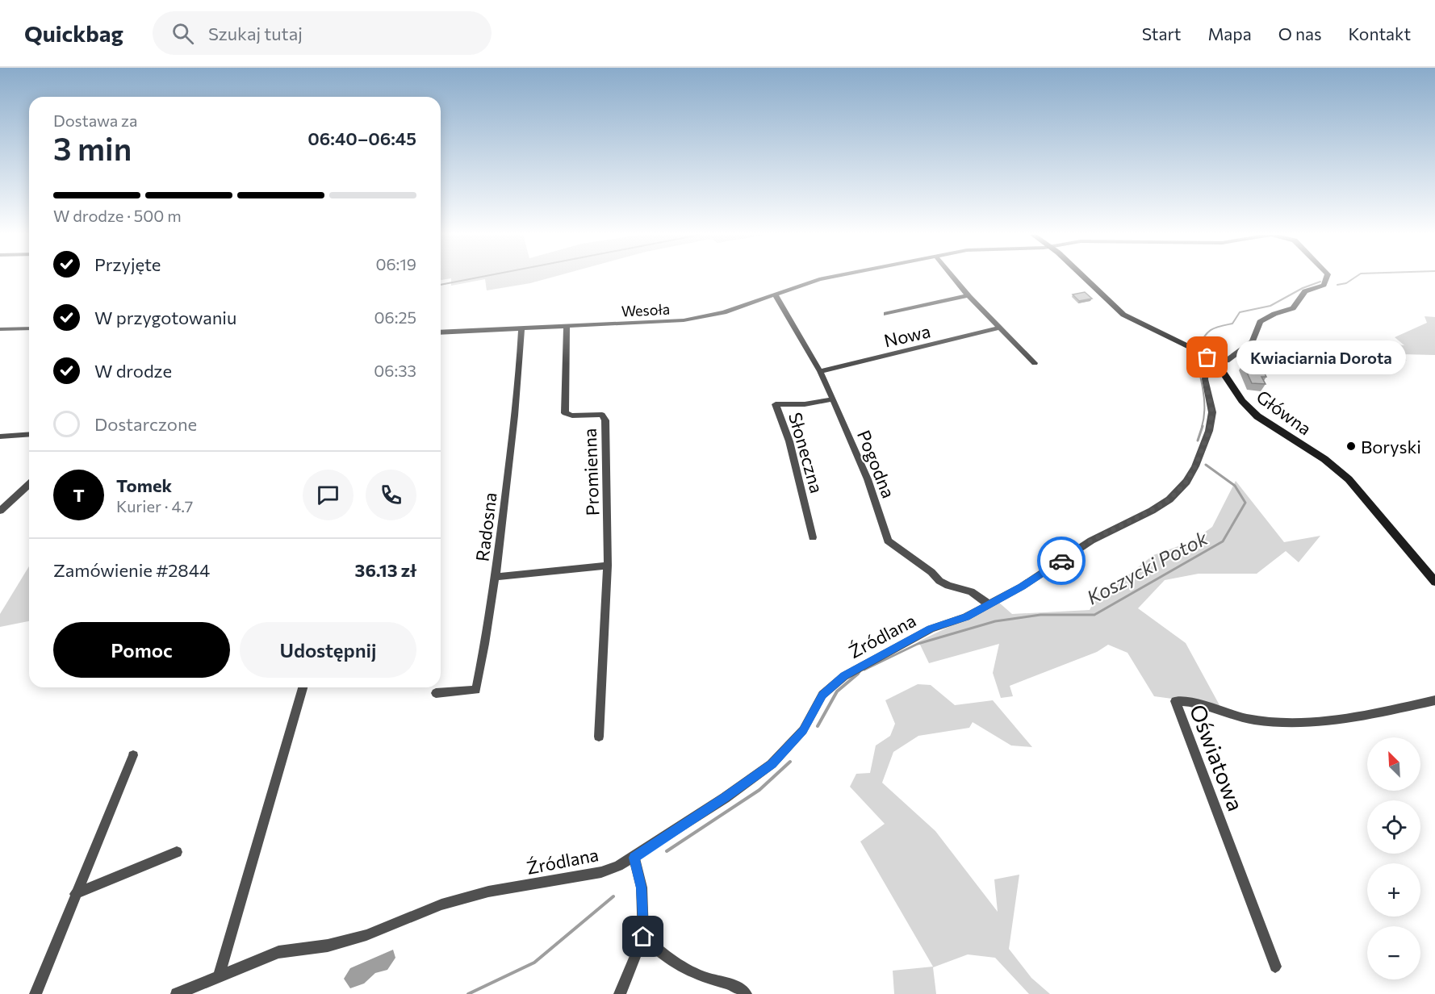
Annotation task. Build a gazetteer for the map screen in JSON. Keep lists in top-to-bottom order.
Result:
{
  "streets": {
    "street": [
      "Wesoła",
      "Nowa",
      "Główna",
      "Słoneczna",
      "Pogodna",
      "Promienna",
      "Radosna",
      "Źródlana",
      "Oświatowa"
    ]
  },
  "crossings": [
    ["Wesoła", "Pogodna"],
    ["Wesoła", "Promienna"],
    ["Wesoła", "Radosna"],
    ["Nowa", "Pogodna"],
    ["Główna", "Źródlana"],
    ["Słoneczna", "Pogodna"],
    ["Pogodna", "Źródlana"]
  ],
  "water": ["Koszycki Potok"],
  "places": ["Kwiaciarnia Dorota", "Boryski"],
  "north": "top left",
  "page": {
    "header": "Quickbag",
    "search": "Szukaj tutaj",
    "nav": [
      "Start",
      "Mapa",
      "O nas",
      "Kontakt"
    ],
    "heading": ["3 min", "Dostawa za", "06:40–06:45"],
    "panel": [
      "Tomek",
      "Kurier · 4.7",
      "Zamówienie #2844",
      "36.13 zł"
    ],
    "bar": "W drodze · 500 m",
    "list": [
      ["Przyjęte", "06:19"],
      ["W przygotowaniu", "06:25"],
      ["W drodze", "06:33"],
      "Dostarczone"
    ],
    "bubble": "Kwiaciarnia Dorota",
    "round": "T",
    "buttons": ["Pomoc", "Udostępnij"],
    "map_buttons": ["+", "−"]
  }
}
